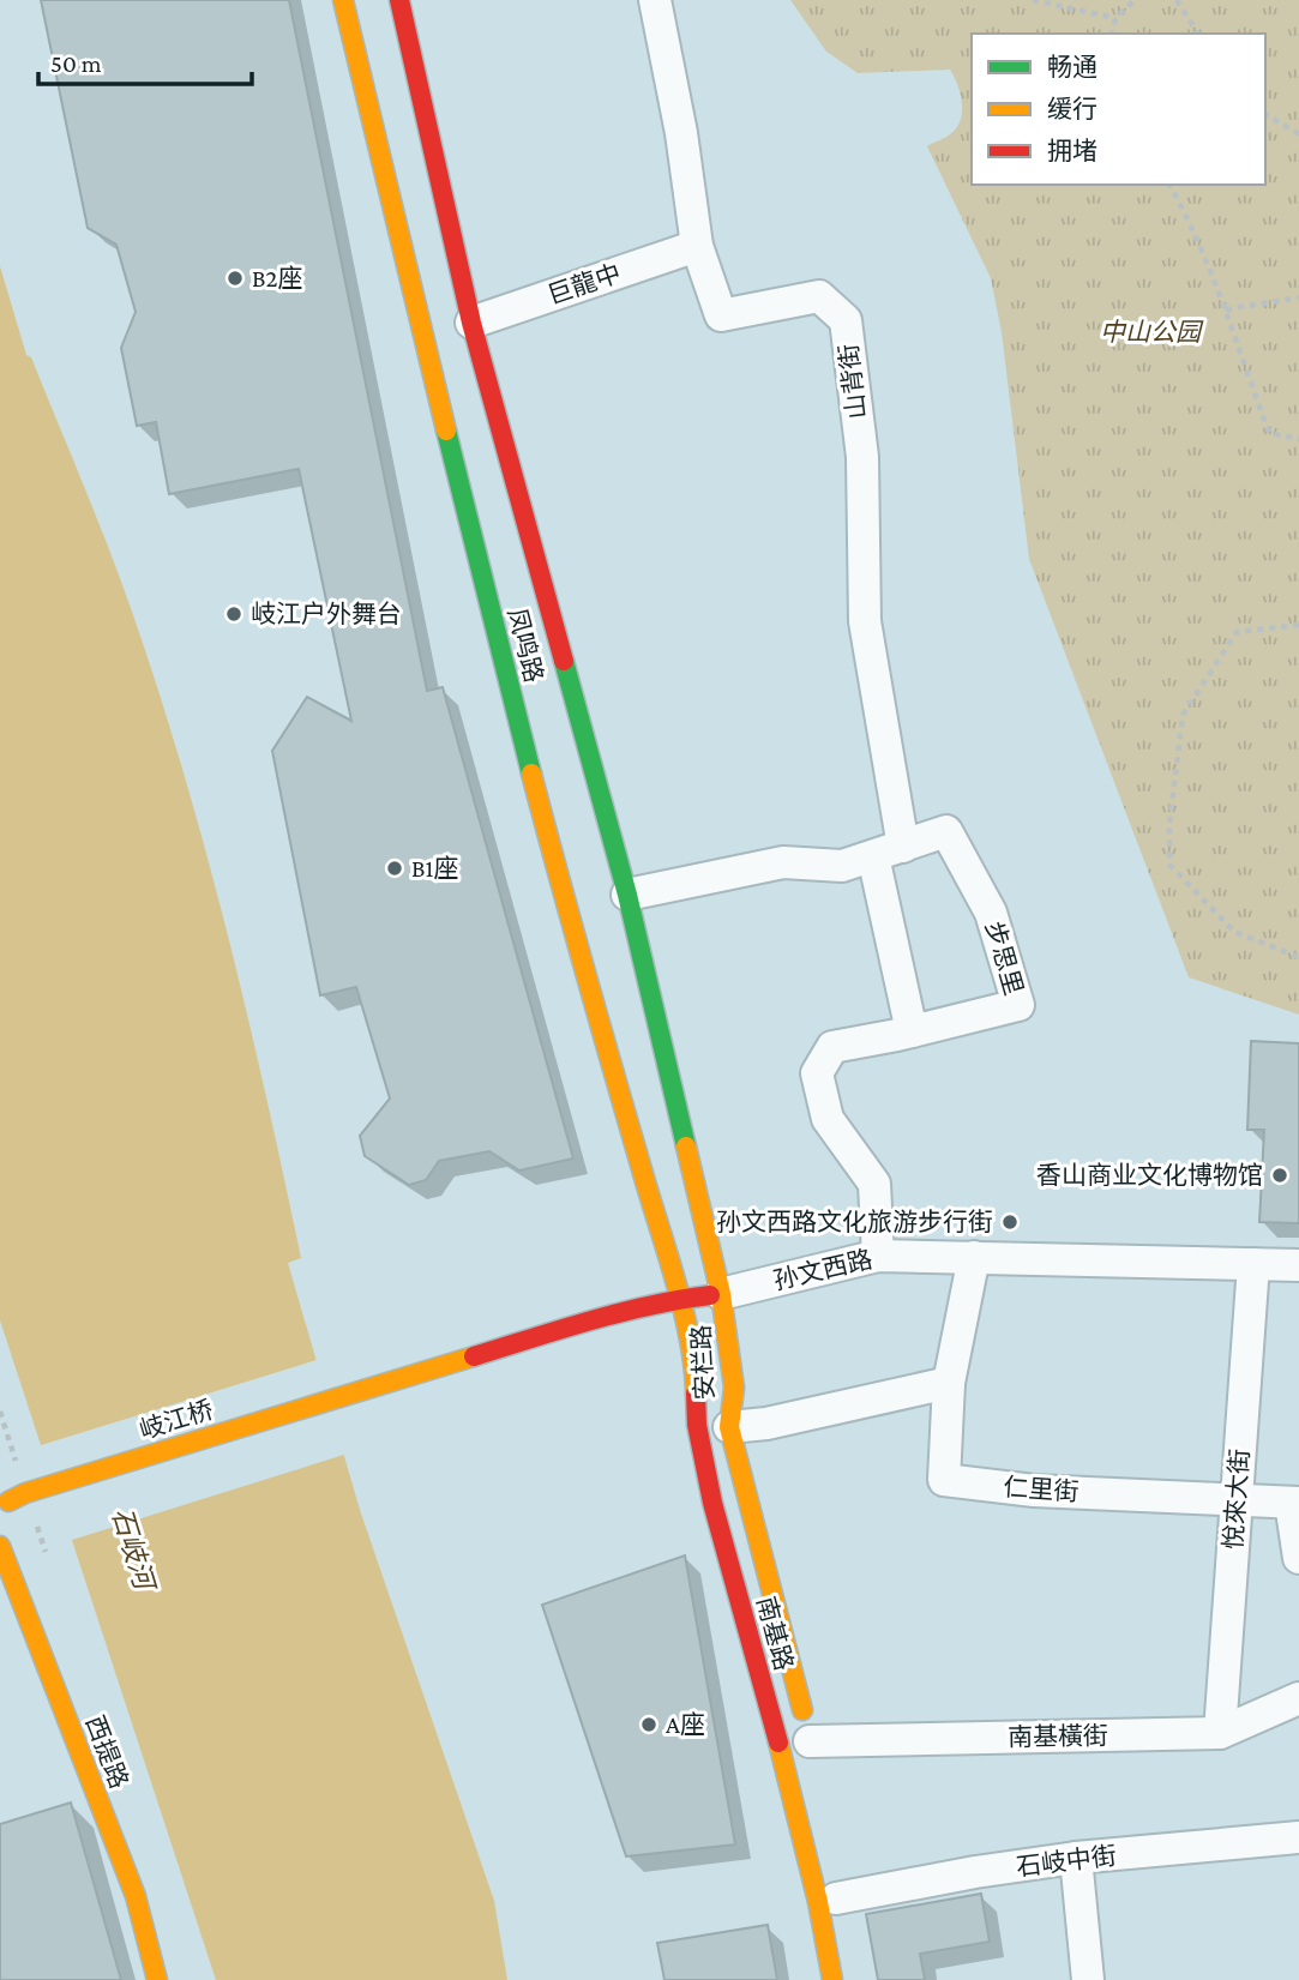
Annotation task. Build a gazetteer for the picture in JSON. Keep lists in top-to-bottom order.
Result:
{
  "streets": {
    "main road": [
      "凤鸣路",
      "孙文西路",
      "安栏路",
      "岐江桥",
      "南基路",
      "西提路"
    ],
    "street": [
      "巨龍中",
      "山背街",
      "步思里",
      "仁里街",
      "悅來大街",
      "南基橫街",
      "石岐中街"
    ]
  },
  "crossings": [
    ["巨龍中", "山背街"],
    ["巨龍中", "凤鸣路"],
    ["山背街", "步思里"],
    ["凤鸣路", "步思里"],
    ["凤鸣路", "孙文西路"],
    ["凤鸣路", "安栏路"],
    ["凤鸣路", "南基路"],
    ["步思里", "孙文西路"],
    ["孙文西路", "安栏路"],
    ["孙文西路", "岐江桥"],
    ["孙文西路", "仁里街"],
    ["孙文西路", "悅來大街"],
    ["孙文西路", "南基路"],
    ["安栏路", "南基路"],
    ["仁里街", "悅來大街"],
    ["悅來大街", "南基橫街"],
    ["南基路", "南基橫街"]
  ],
  "water": ["石岐河"],
  "parks": ["中山公园"],
  "places": [
    "B2座",
    "岐江户外舞台",
    "B1座",
    "香山商业文化博物馆",
    "孙文西路文化旅游步行街",
    "A座"
  ],
  "legend": ["畅通", "缓行", "拥堵"],
  "scale_bar": "50 m"
}
